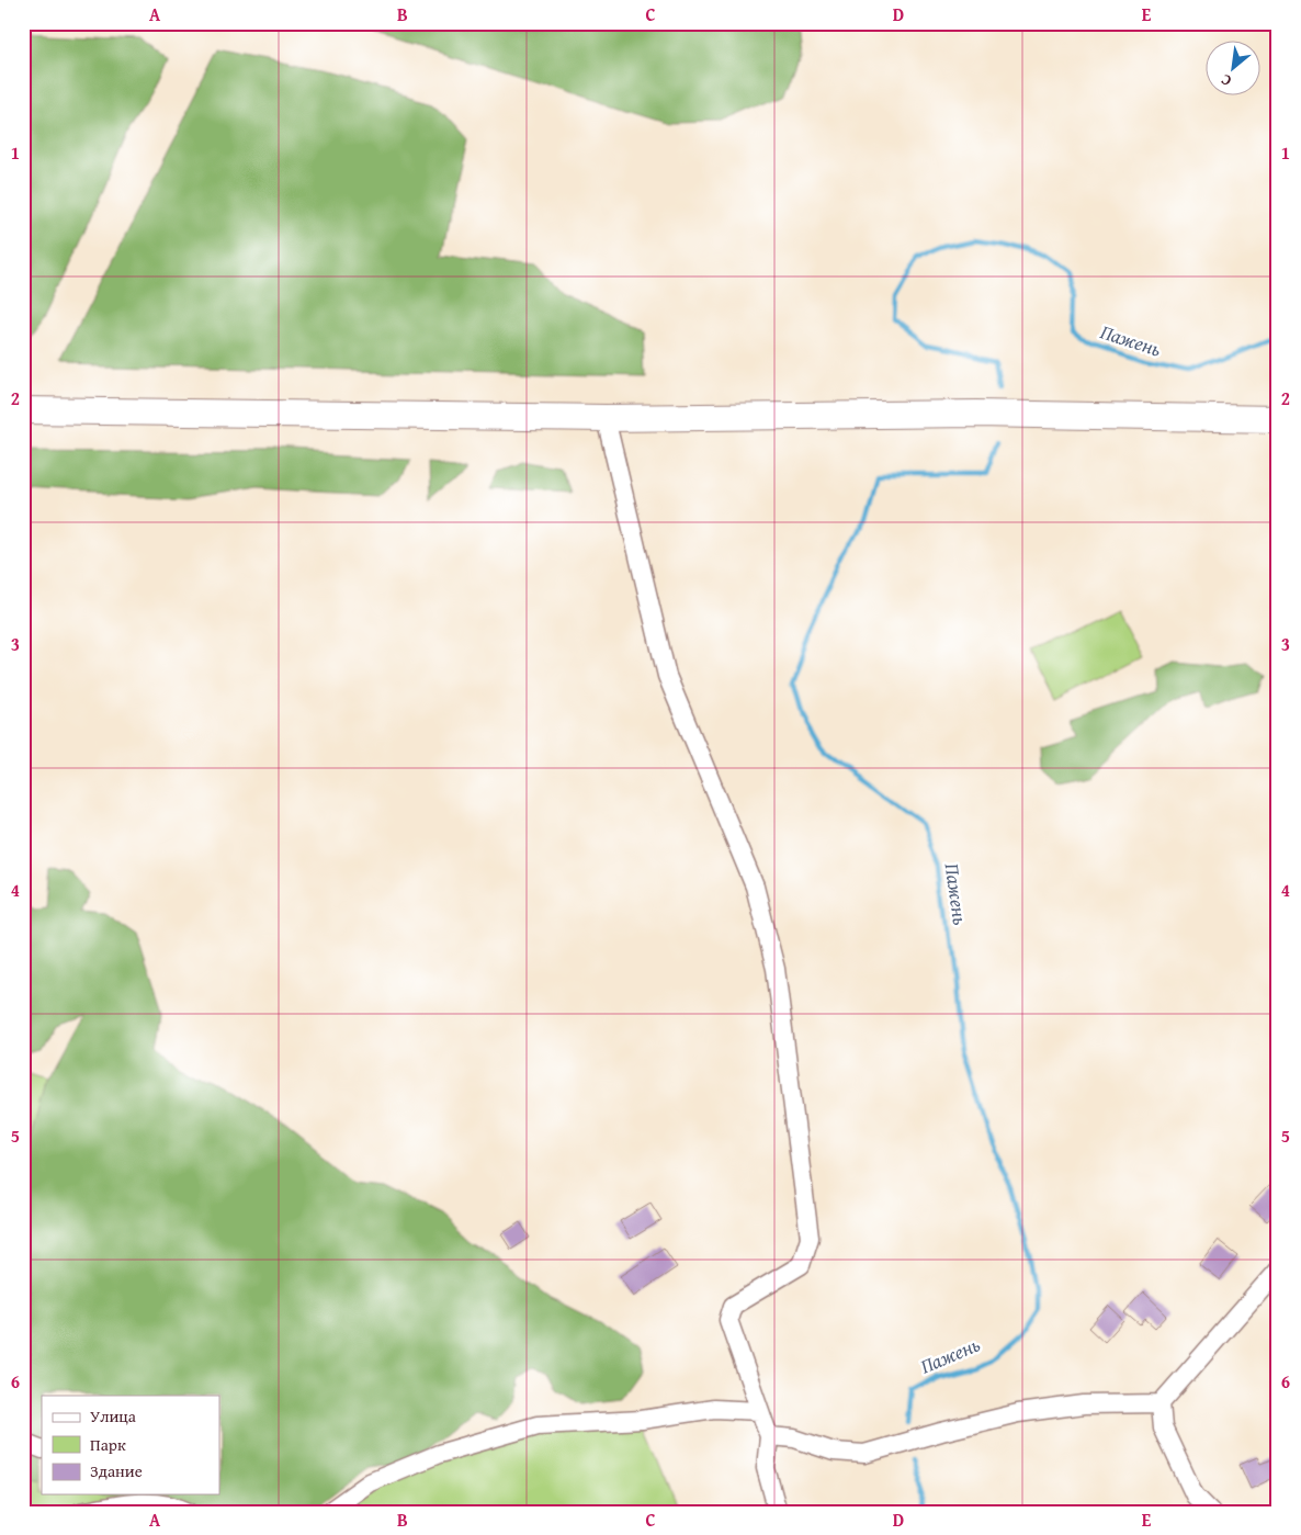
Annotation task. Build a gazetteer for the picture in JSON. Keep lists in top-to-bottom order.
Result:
{
  "water": ["Пажень"],
  "legend": ["Улица", "Парк", "Здание"],
  "north": "bottom left",
  "grid": {
    "columns": [
      "A",
      "B",
      "C",
      "D",
      "E"
    ],
    "rows": [
      "1",
      "2",
      "3",
      "4",
      "5",
      "6"
    ]
  }
}
